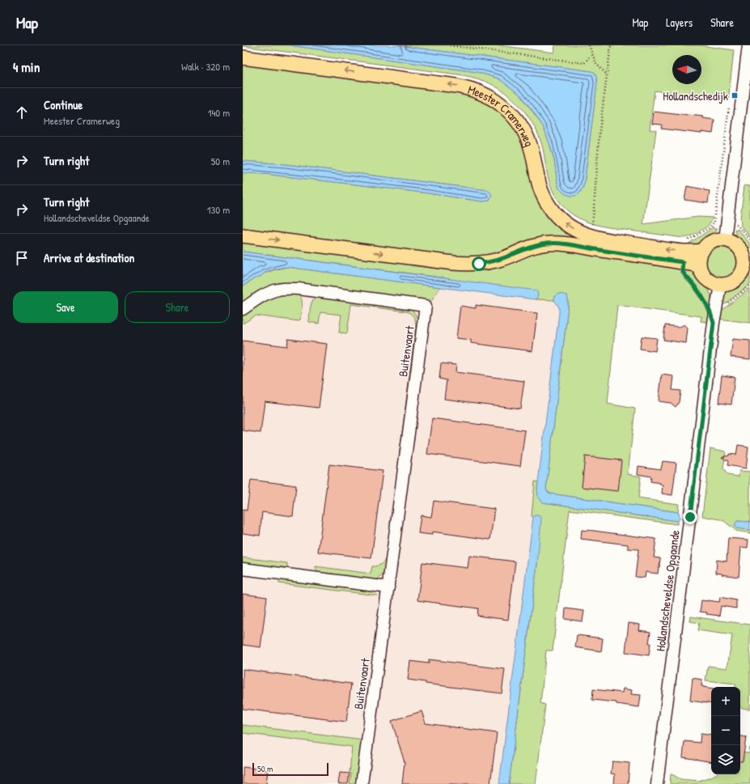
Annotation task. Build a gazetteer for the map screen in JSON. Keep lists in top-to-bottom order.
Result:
{
  "streets": {
    "main road": ["Meester Cramerweg"],
    "street": ["Buitenvaart", "Hollandscheveldse Opgaande"]
  },
  "crossings": [
    ["Meester Cramerweg", "Hollandscheveldse Opgaande"]
  ],
  "places": {
    "transit": ["Hollandschedijk"]
  },
  "scale_bar": "50 m",
  "north": "left",
  "page": {
    "header": "Map",
    "nav": ["Map", "Layers", "Share"],
    "heading": ["4 min", "Walk · 320 m"],
    "list": [
      ["Continue", "Meester Cramerweg", "140 m"],
      ["Turn right", "50 m"],
      ["Turn right", "Hollandscheveldse Opgaande", "130 m"],
      "Arrive at destination"
    ],
    "buttons": ["Save", "Share"],
    "map_buttons": ["+", "−"],
    "scale": "50 m"
  }
}
